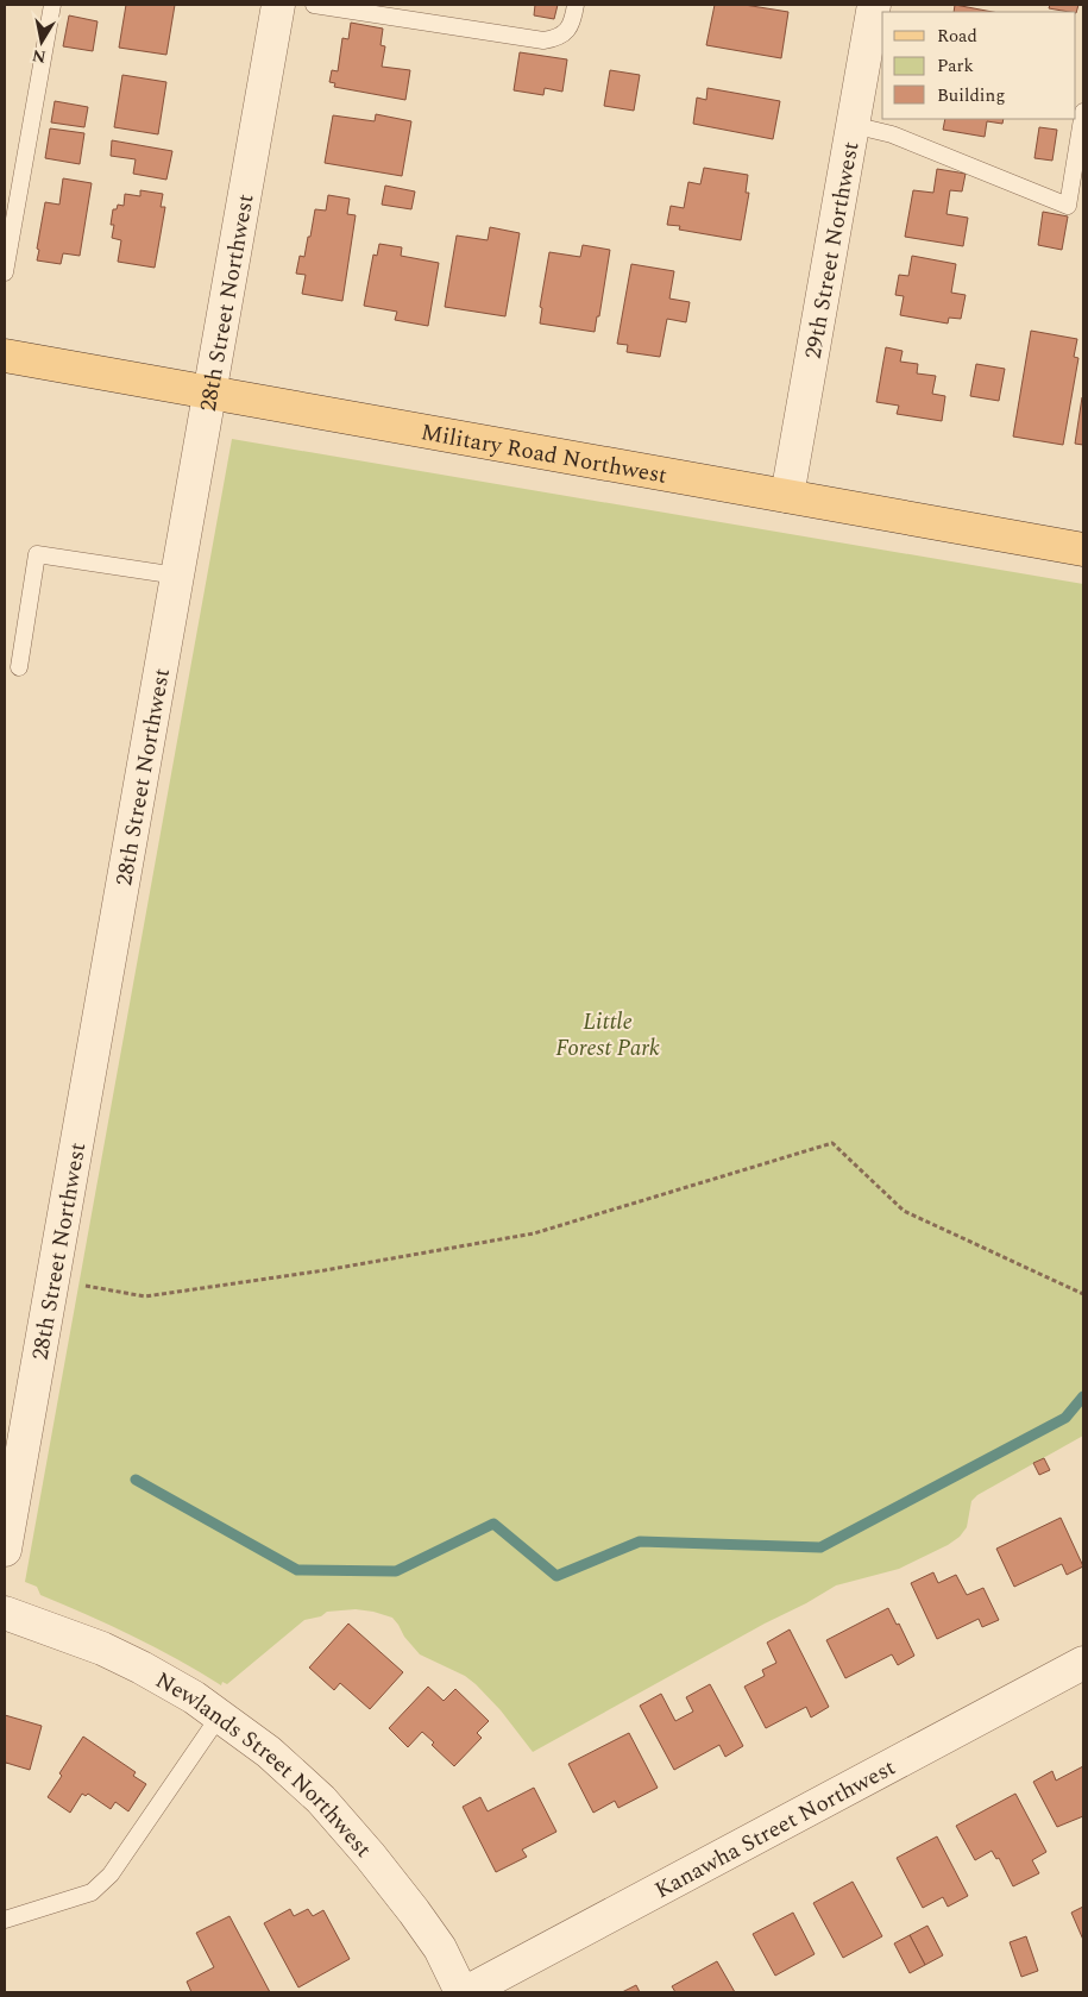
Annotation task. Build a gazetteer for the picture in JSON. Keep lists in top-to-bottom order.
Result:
{
  "streets": {
    "main road": ["Military Road Northwest"],
    "street": [
      "29th Street Northwest",
      "28th Street Northwest",
      "Newlands Street Northwest",
      "Kanawha Street Northwest"
    ]
  },
  "crossings": [
    ["29th Street Northwest", "Military Road Northwest"],
    ["28th Street Northwest", "Military Road Northwest"],
    ["Newlands Street Northwest", "Kanawha Street Northwest"]
  ],
  "parks": ["Little Forest Park"],
  "legend": ["Road", "Park", "Building"],
  "north": "bottom"
}
